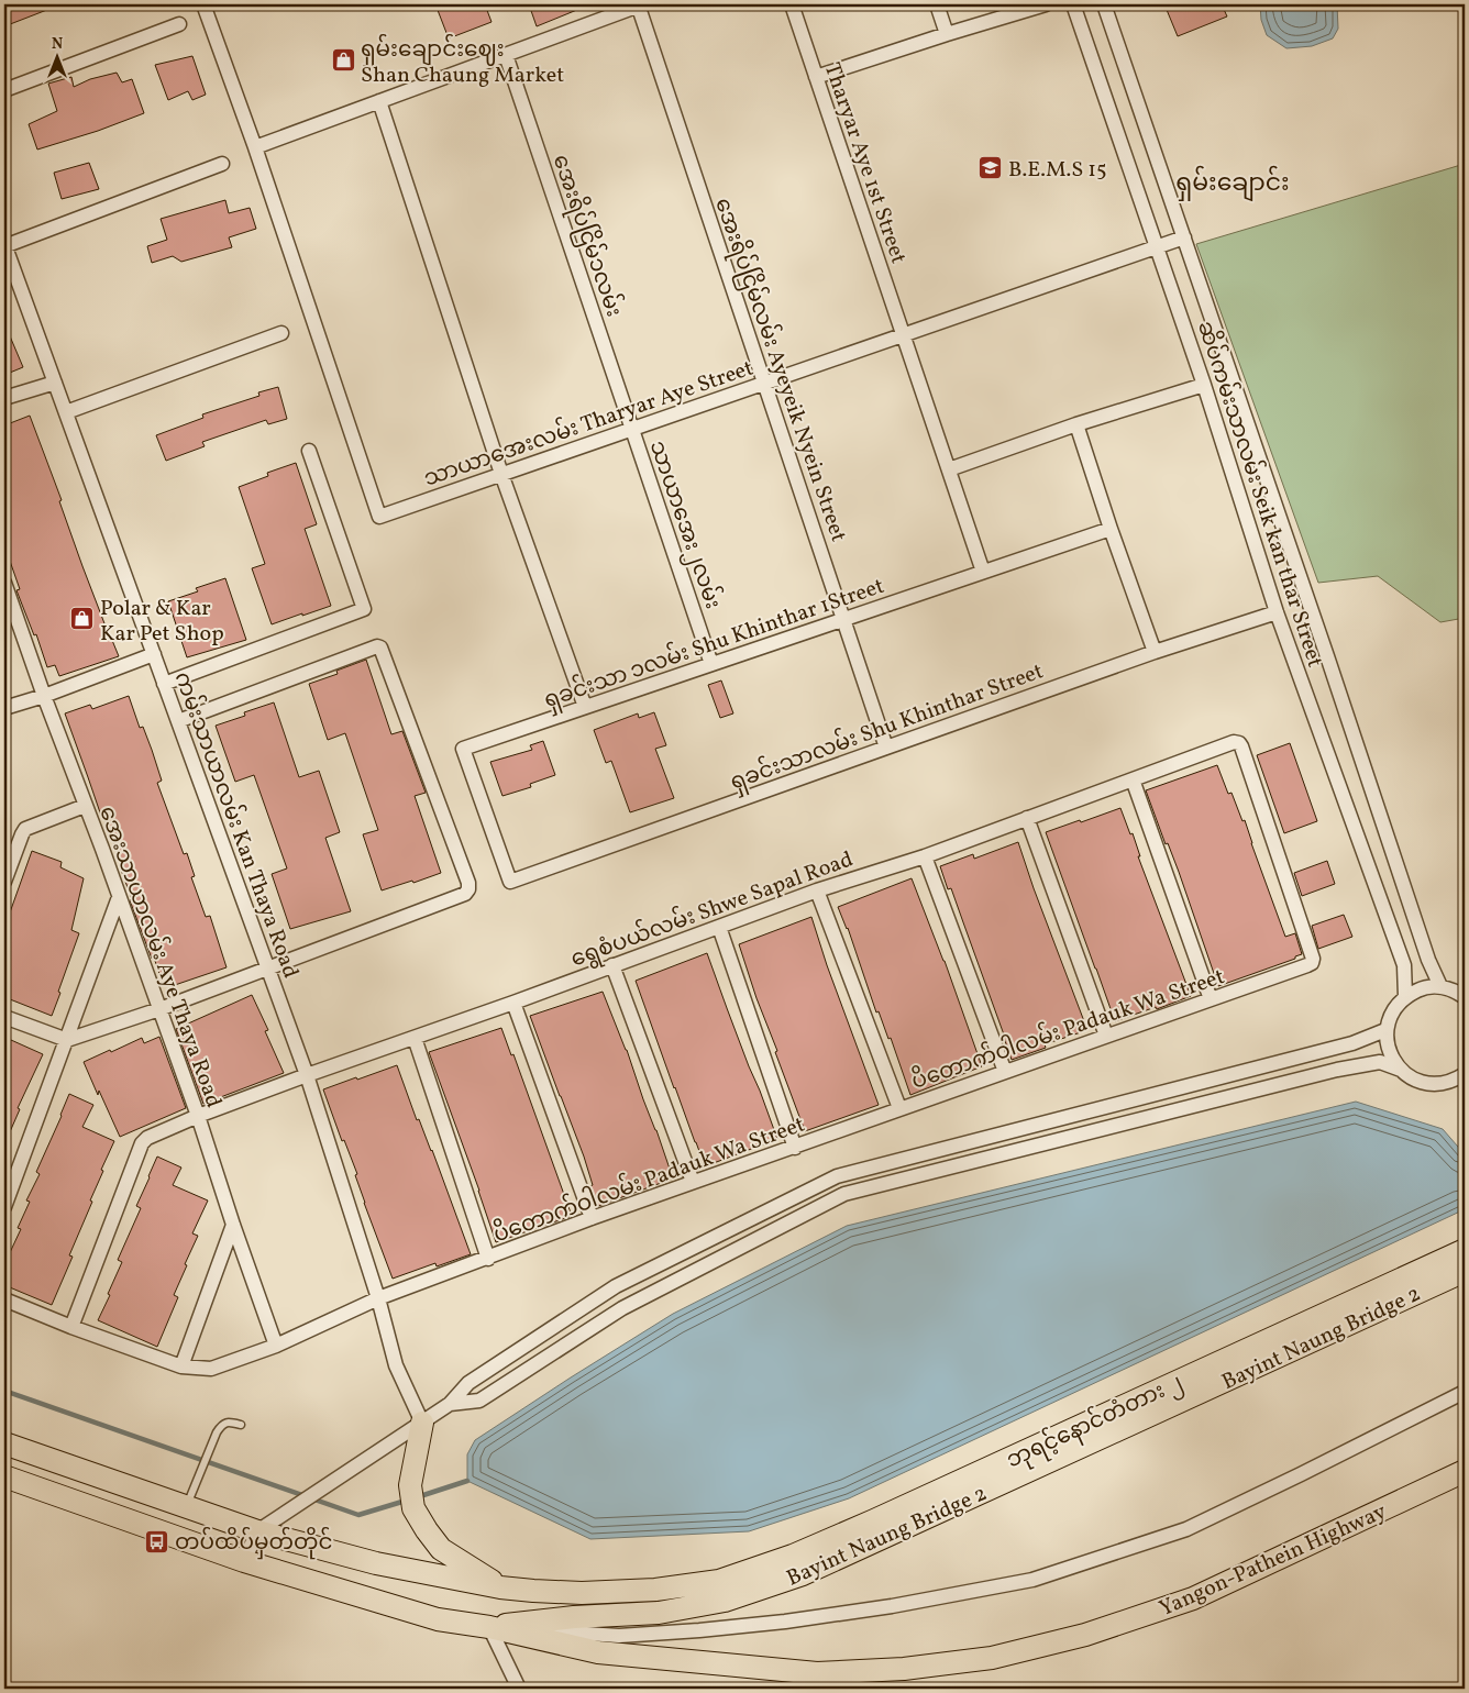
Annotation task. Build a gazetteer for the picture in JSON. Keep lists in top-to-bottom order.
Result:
{
  "streets": {
    "main road": ["Bayint Naung Bridge 2", "ဘုရင့်နောင်တံတား ၂", "Yangon-Pathein Highway"],
    "street": [
      "Tharyar Aye 1st Street",
      "အေးရိပ်ငြိမ်၁လမ်း",
      "အေးရိပ်ငြိမ်လမ်း Ayeyeik Nyein Street",
      "သာယာအေးလမ်း Tharyar Aye Street",
      "ဆိပ်ကမ်းသာလမ်း Seik kan thar Street",
      "သာယာအေး၂လမ်း",
      "ရှခင်းသာ ၁လမ်း Shu Khinthar 1Street",
      "ရှခင်းသာလမ်း Shu Khinthar Street",
      "ကမ်းသာယာလမ်း Kan Thaya Road",
      "ရွေစံပယ်လမ်း Shwe Sapal Road",
      "အေးသာယာလမ်း Aye Thaya Road",
      "ပိတောက်ဝါလမ်း Padauk Wa Street"
    ]
  },
  "crossings": [
    ["Tharyar Aye 1st Street", "သာယာအေးလမ်း Tharyar Aye Street"],
    ["Tharyar Aye 1st Street", "ရှခင်းသာ ၁လမ်း Shu Khinthar 1Street"],
    ["အေးရိပ်ငြိမ်၁လမ်း", "သာယာအေးလမ်း Tharyar Aye Street"],
    ["အေးရိပ်ငြိမ်၁လမ်း", "သာယာအေး၂လမ်း"],
    ["အေးရိပ်ငြိမ်လမ်း Ayeyeik Nyein Street", "သာယာအေးလမ်း Tharyar Aye Street"],
    ["အေးရိပ်ငြိမ်လမ်း Ayeyeik Nyein Street", "ရှခင်းသာ ၁လမ်း Shu Khinthar 1Street"],
    ["အေးရိပ်ငြိမ်လမ်း Ayeyeik Nyein Street", "ရှခင်းသာလမ်း Shu Khinthar Street"],
    ["သာယာအေးလမ်း Tharyar Aye Street", "သာယာအေး၂လမ်း"],
    ["ဆိပ်ကမ်းသာလမ်း Seik kan thar Street", "ရှခင်းသာလမ်း Shu Khinthar Street"],
    ["သာယာအေး၂လမ်း", "ရှခင်းသာ ၁လမ်း Shu Khinthar 1Street"],
    ["ရှခင်းသာ ၁လမ်း Shu Khinthar 1Street", "ရှခင်းသာလမ်း Shu Khinthar Street"],
    ["ကမ်းသာယာလမ်း Kan Thaya Road", "ရွေစံပယ်လမ်း Shwe Sapal Road"],
    ["ကမ်းသာယာလမ်း Kan Thaya Road", "ပိတောက်ဝါလမ်း Padauk Wa Street"],
    ["ရွေစံပယ်လမ်း Shwe Sapal Road", "အေးသာယာလမ်း Aye Thaya Road"],
    ["ရွေစံပယ်လမ်း Shwe Sapal Road", "ပိတောက်ဝါလမ်း Padauk Wa Street"],
    ["အေးသာယာလမ်း Aye Thaya Road", "ပိတောက်ဝါလမ်း Padauk Wa Street"],
    ["Bayint Naung Bridge 2", "ဘုရင့်နောင်တံတား ၂"],
    ["Bayint Naung Bridge 2", "Yangon-Pathein Highway"],
    ["ဘုရင့်နောင်တံတား ၂", "Yangon-Pathein Highway"]
  ],
  "districts": ["ရှမ်းချောင်း"],
  "places": {
    "shop": ["ရှမ်းချောင်းဈေး Shan Chaung Market", "Polar & Kar Kar Pet Shop"],
    "school or university": ["B.E.M.S 15"],
    "bus stop": ["တပ်ထိပ်မှတ်တိုင်"]
  },
  "north": "top"
}
